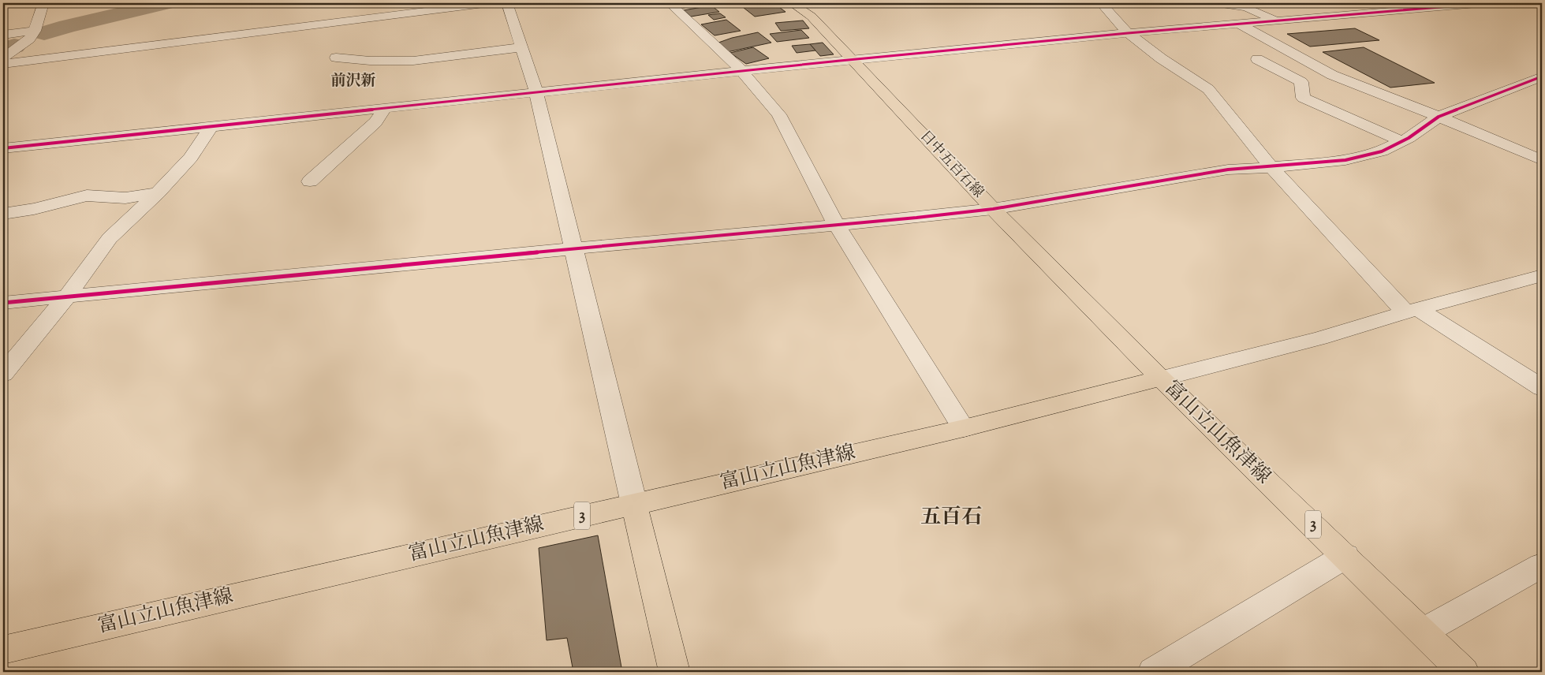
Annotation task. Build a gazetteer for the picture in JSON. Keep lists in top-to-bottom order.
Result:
{
  "streets": {
    "main road": ["日中五百石線", "富山立山魚津線", "3"]
  },
  "crossings": [
    ["日中五百石線", "富山立山魚津線"]
  ],
  "districts": ["前沢新", "五百石"]
}
